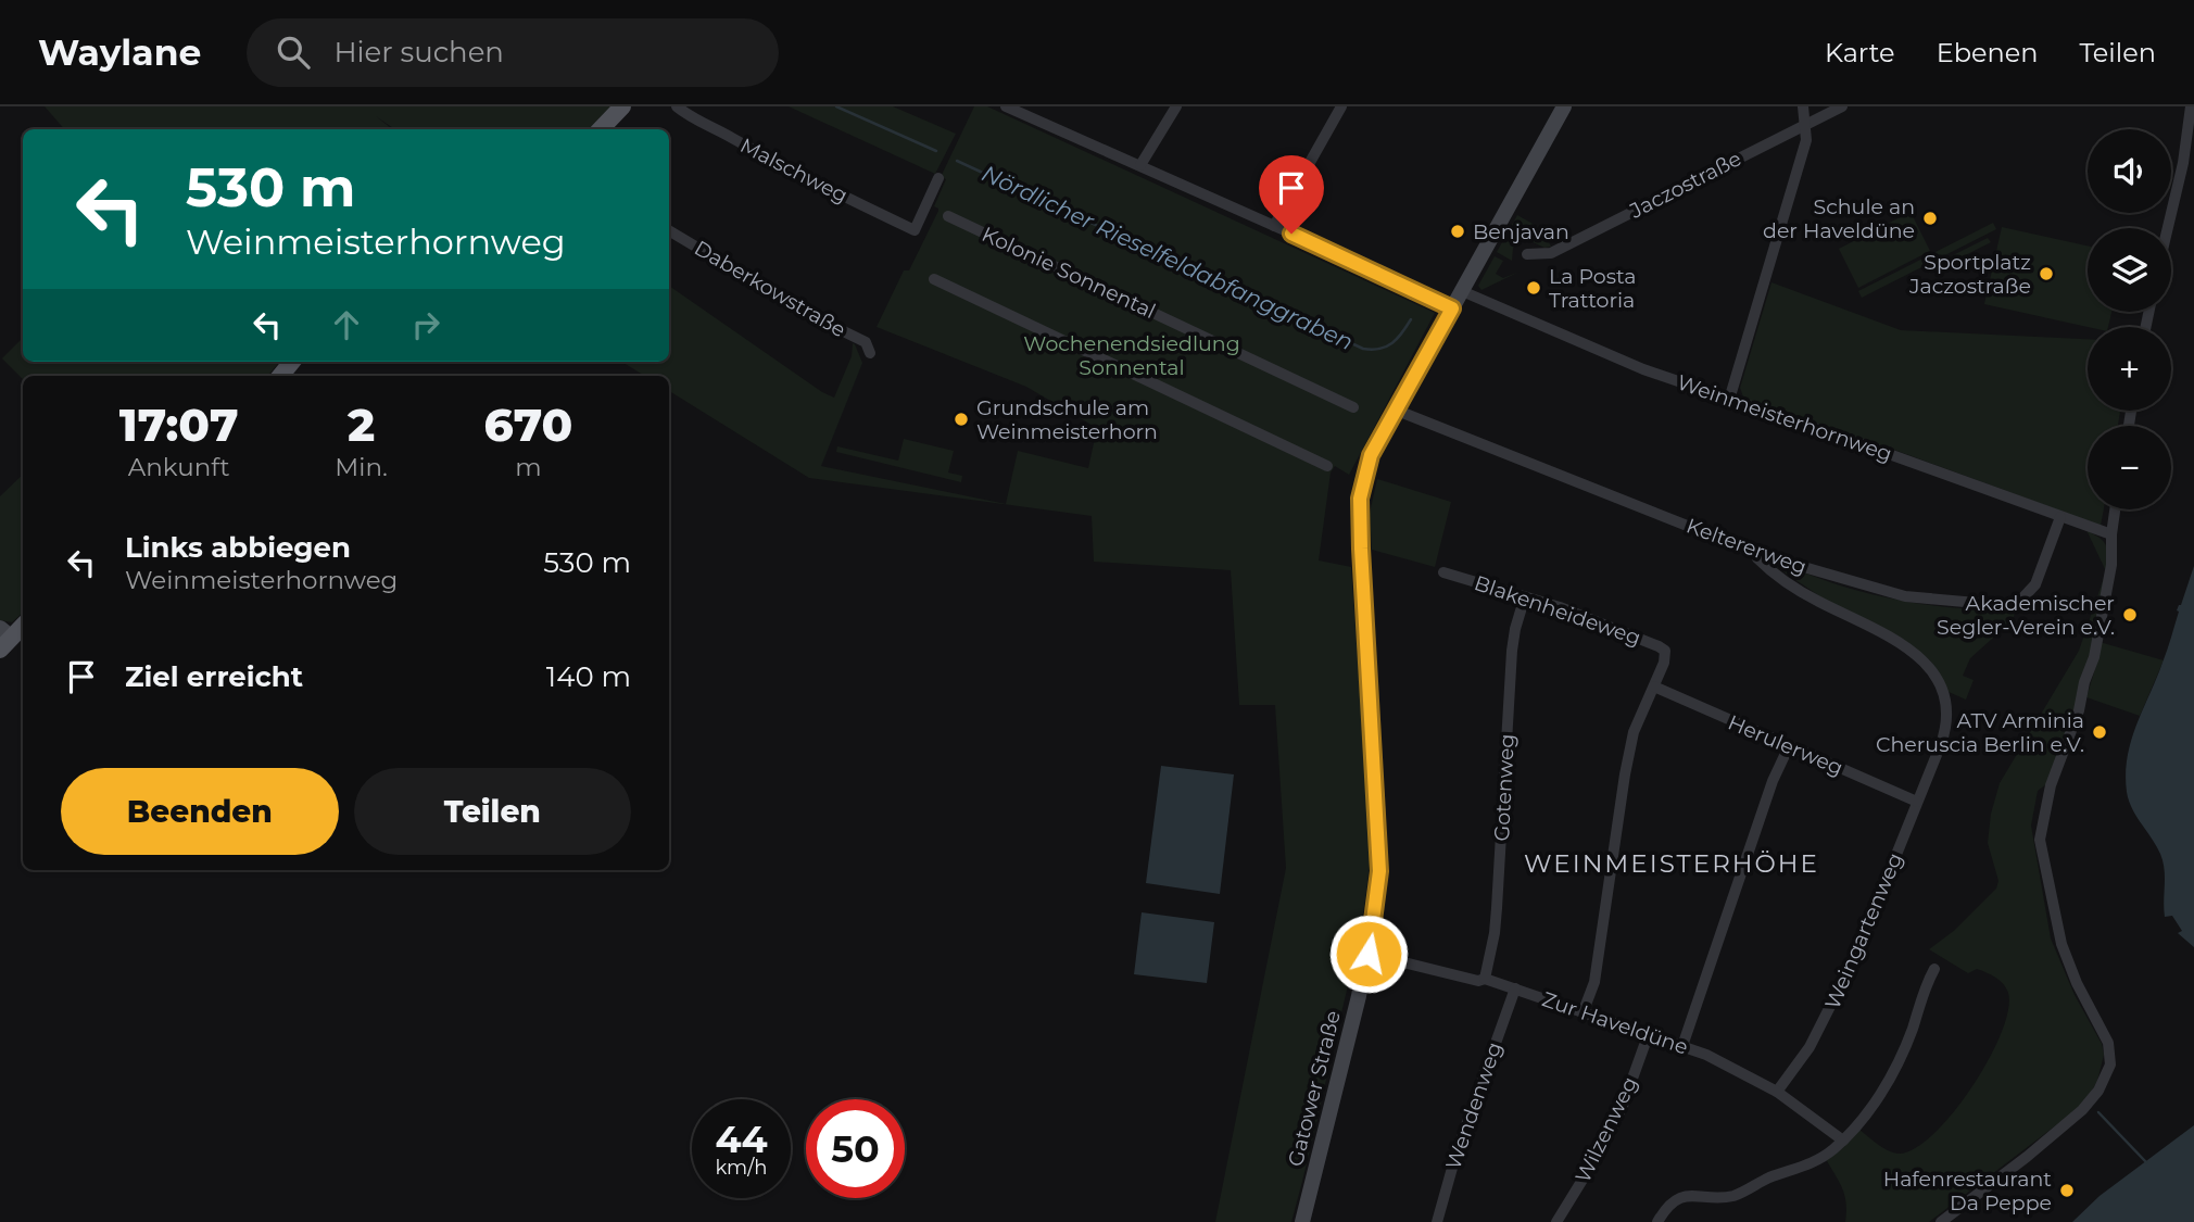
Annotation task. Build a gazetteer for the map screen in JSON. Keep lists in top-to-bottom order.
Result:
{
  "streets": {
    "main road": ["Gatower Straße"],
    "street": [
      "Malschweg",
      "Jaczostraße",
      "Kolonie Sonnental",
      "Daberkowstraße",
      "Weinmeisterhornweg",
      "Keltererweg",
      "Blakenheideweg",
      "Herulerweg",
      "Gotenweg",
      "Weingartenweg",
      "Zur Haveldüne",
      "Wendenweg",
      "Wilzenweg"
    ]
  },
  "crossings": [
    ["Weinmeisterhornweg", "Keltererweg"],
    ["Weinmeisterhornweg", "Gatower Straße"],
    ["Keltererweg", "Weingartenweg"],
    ["Keltererweg", "Gatower Straße"],
    ["Blakenheideweg", "Herulerweg"],
    ["Blakenheideweg", "Gotenweg"],
    ["Herulerweg", "Weingartenweg"],
    ["Gotenweg", "Zur Haveldüne"],
    ["Weingartenweg", "Zur Haveldüne"],
    ["Zur Haveldüne", "Gatower Straße"],
    ["Zur Haveldüne", "Wendenweg"],
    ["Zur Haveldüne", "Wilzenweg"]
  ],
  "districts": ["WEINMEISTERHÖHE"],
  "water": ["Nördlicher Rieselfeldabfanggraben"],
  "parks": ["Wochenendsiedlung Sonnental"],
  "places": [
    "Schule an der Haveldüne",
    "Benjavan",
    "Sportplatz Jaczostraße",
    "La Posta Trattoria",
    "Grundschule am Weinmeisterhorn",
    "Akademischer Segler-Verein e.V.",
    "ATV Arminia Cheruscia Berlin e.V.",
    "Hafenrestaurant Da Peppe"
  ],
  "page": {
    "header": "Waylane",
    "search": "Hier suchen",
    "nav": ["Karte", "Ebenen", "Teilen"],
    "map_buttons": ["+", "−"],
    "turn": ["530 m", "Weinmeisterhornweg"],
    "eta": [
      "17:07",
      "Ankunft",
      "2",
      "Min.",
      "670",
      "m"
    ],
    "list": [
      {
        "name": "Links abbiegen",
        "note": "Weinmeisterhornweg",
        "value": "530 m"
      },
      {
        "name": "Ziel erreicht",
        "value": "140 m"
      }
    ],
    "buttons": ["Beenden", "Teilen"],
    "speed": "44 km/h",
    "limit": "50"
  }
}
